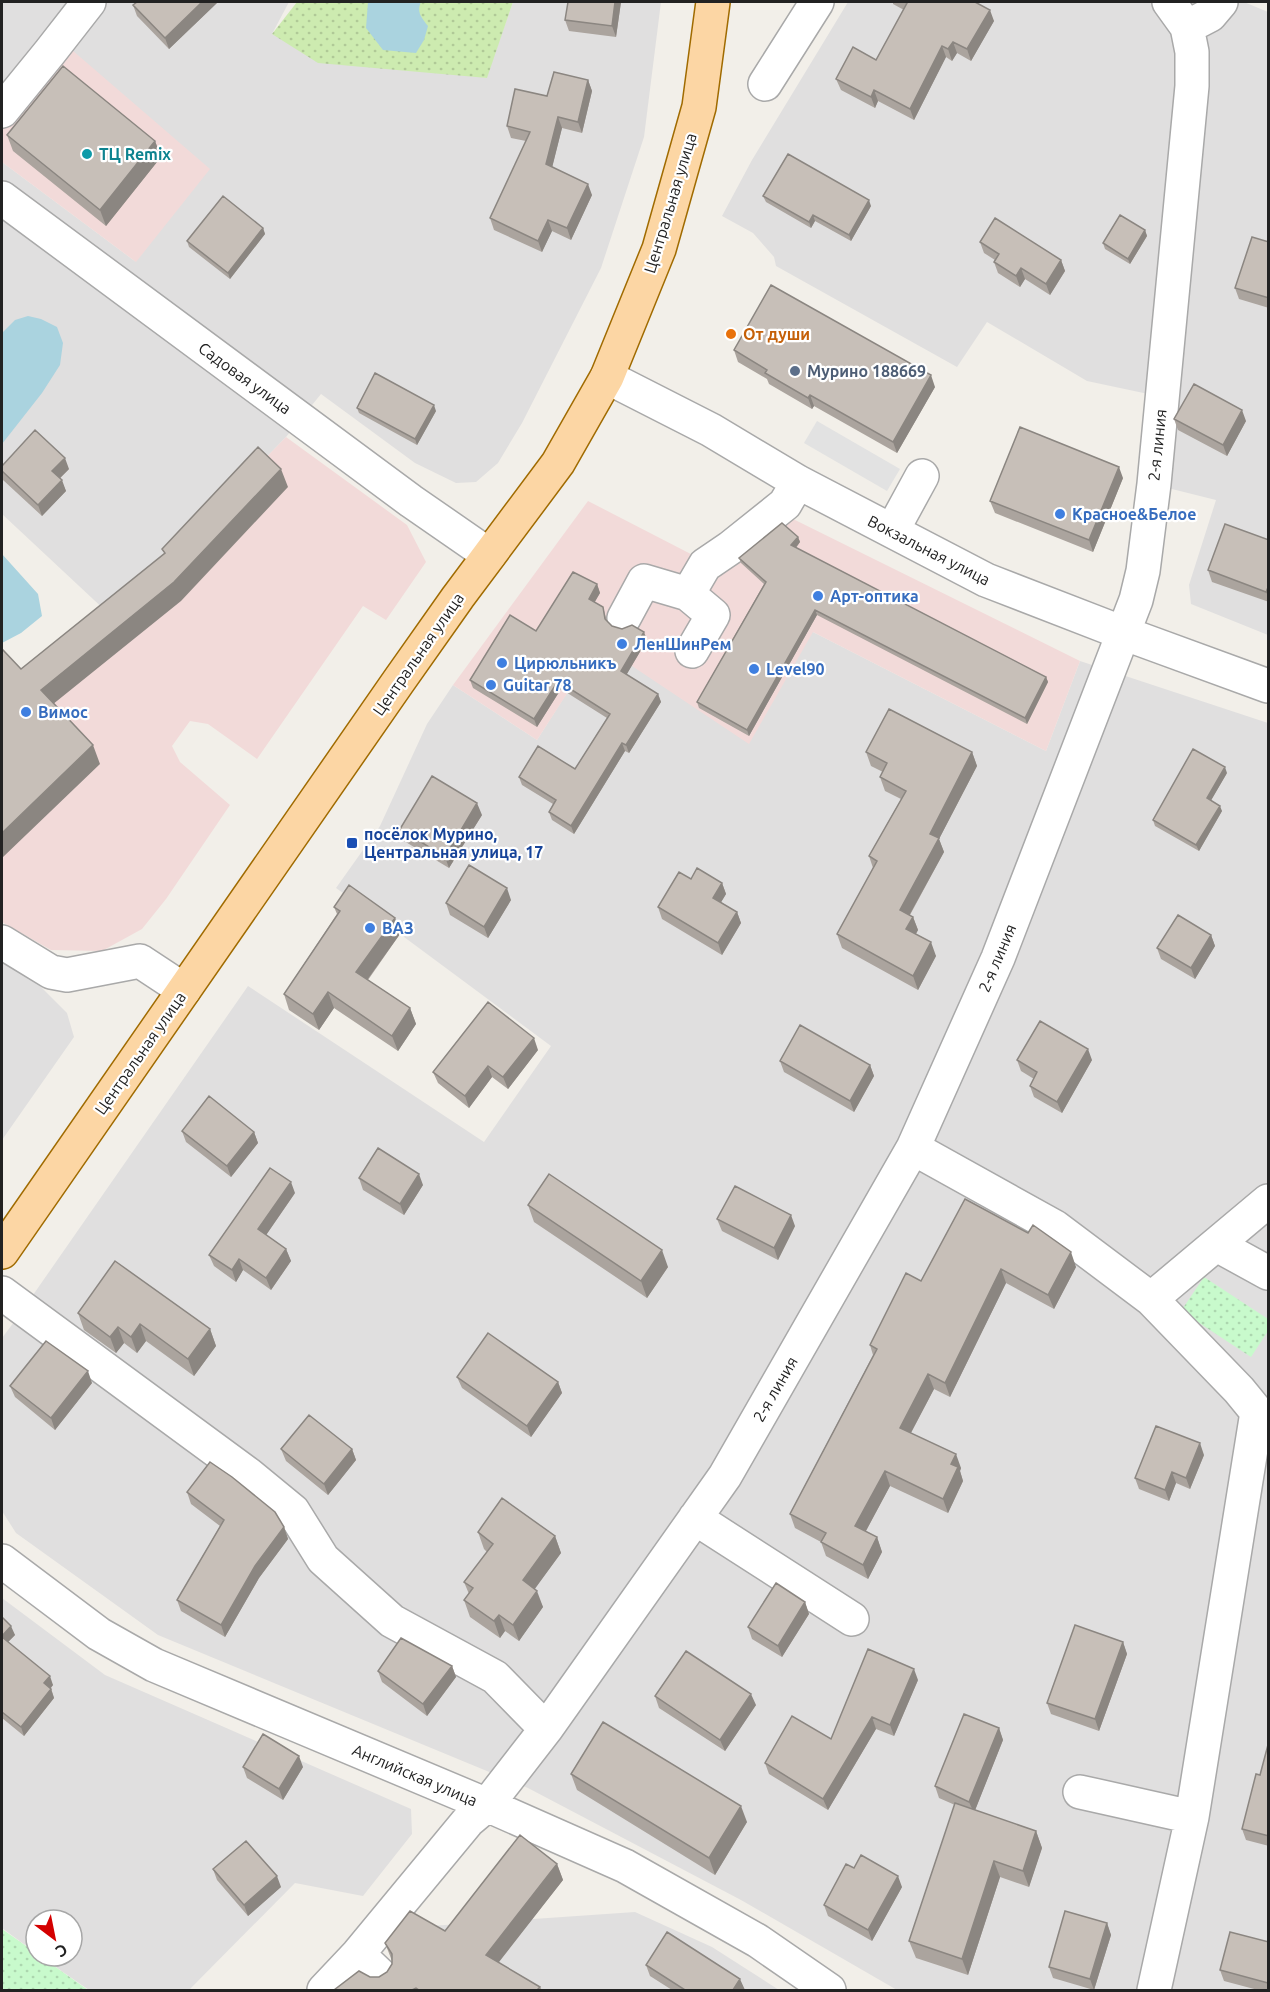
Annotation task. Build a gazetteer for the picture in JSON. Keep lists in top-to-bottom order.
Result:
{
  "streets": {
    "main road": ["Центральная улица"],
    "street": [
      "Садовая улица",
      "2-я линия",
      "Вокзальная улица",
      "Английская улица"
    ]
  },
  "crossings": [
    ["Центральная улица", "Садовая улица"],
    ["Центральная улица", "Вокзальная улица"],
    ["2-я линия", "Вокзальная улица"],
    ["2-я линия", "Английская улица"]
  ],
  "places": {
    "other": [
      "ТЦ Remix",
      "От души",
      "Мурино 188669",
      "Красное&Белое",
      "Арт-оптика",
      "ЛенШинРем",
      "Цирюльникъ",
      "Level90",
      "Guitar 78",
      "Вимос",
      "ВАЗ"
    ],
    "transit": ["посёлок Мурино, Центральная улица, 17"]
  },
  "north": "bottom right"
}
